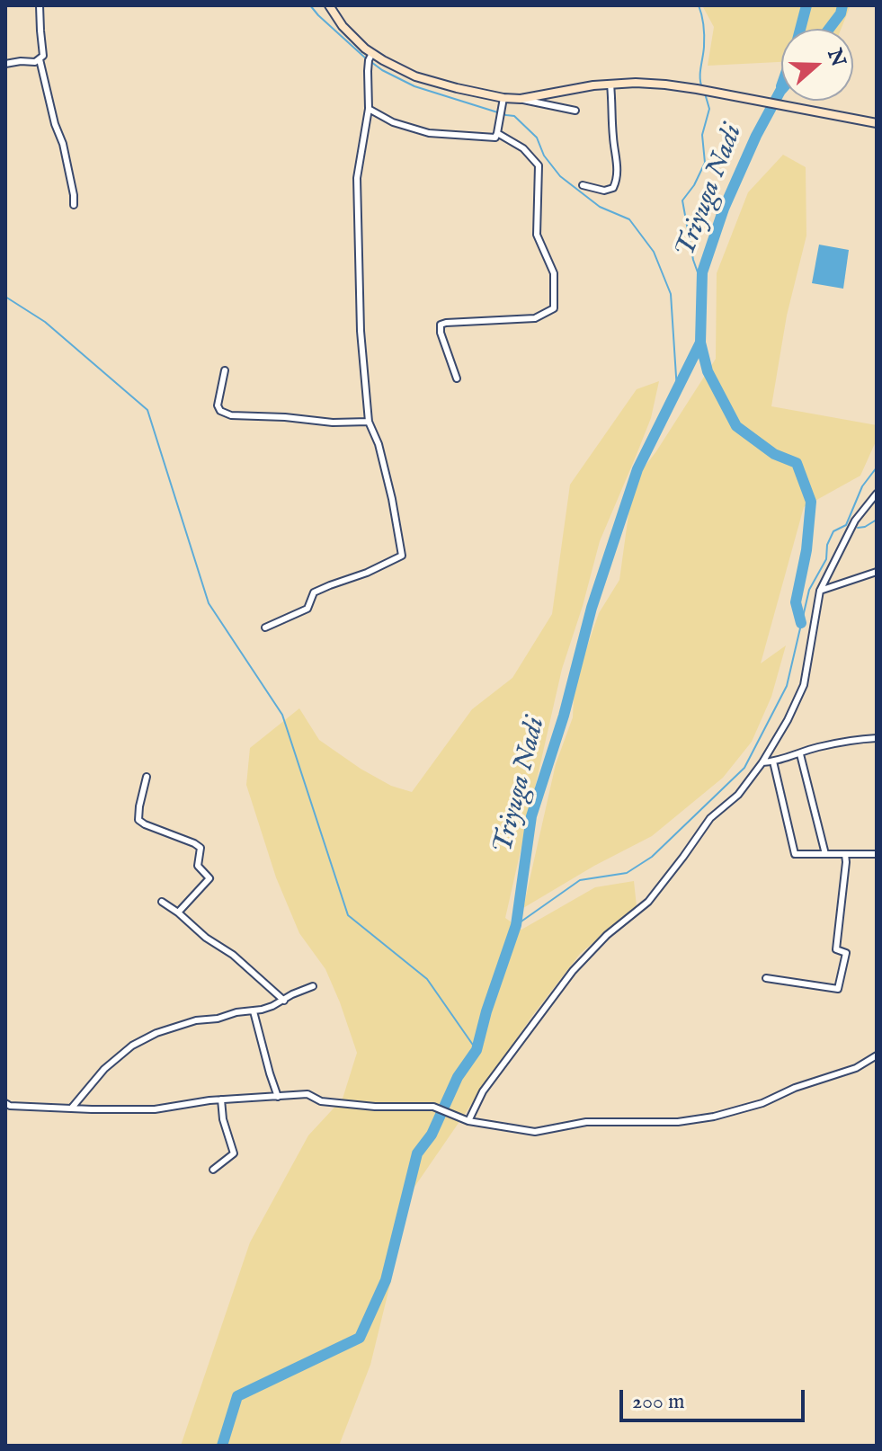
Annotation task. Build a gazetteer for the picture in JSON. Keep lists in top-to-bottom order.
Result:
{
  "water": ["Triyuga Nadi"],
  "scale_bar": "200 m",
  "north": "right"
}
